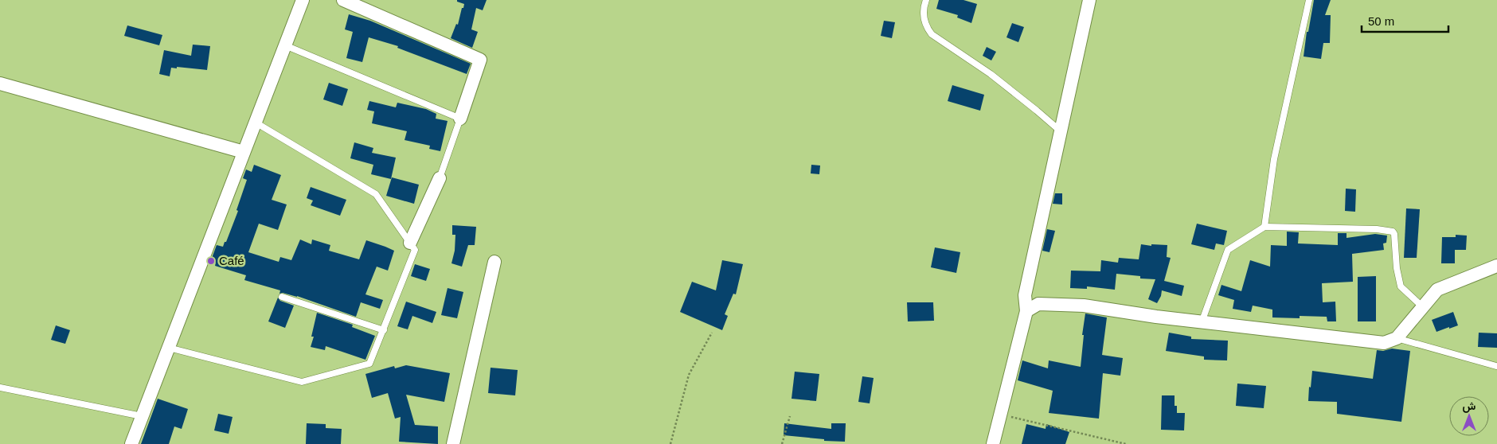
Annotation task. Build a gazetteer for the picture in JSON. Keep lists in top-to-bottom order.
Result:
{
  "places": ["Café"],
  "scale_bar": "50 m",
  "north": "top"
}
